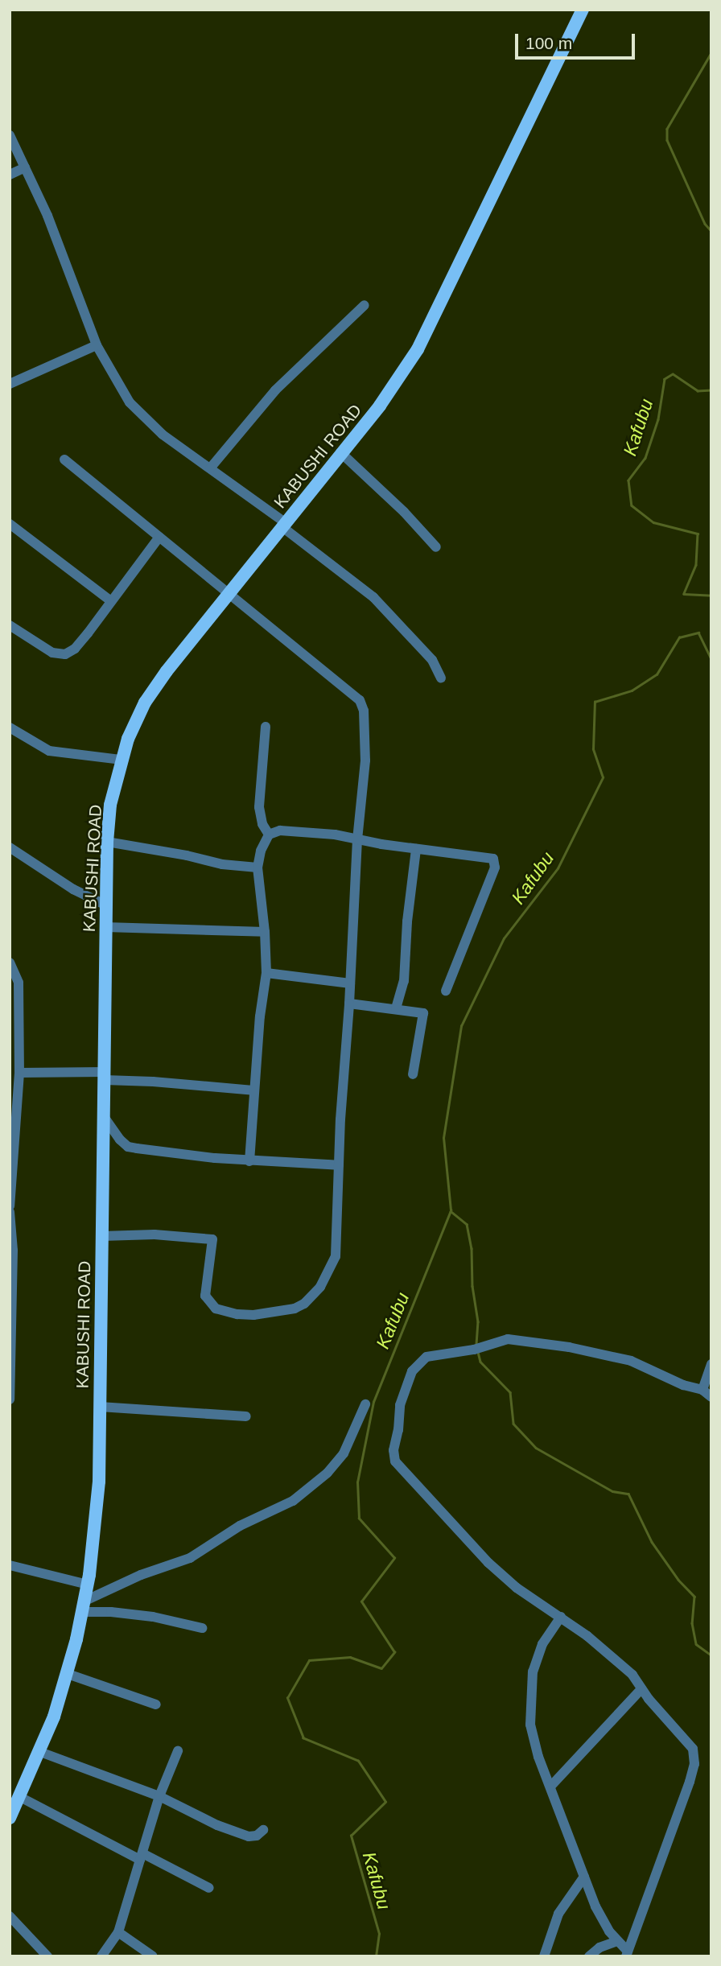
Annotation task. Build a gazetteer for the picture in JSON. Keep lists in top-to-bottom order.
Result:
{
  "streets": {
    "main road": ["KABUSHI ROAD"]
  },
  "water": ["Kafubu"],
  "scale_bar": "100 m"
}
